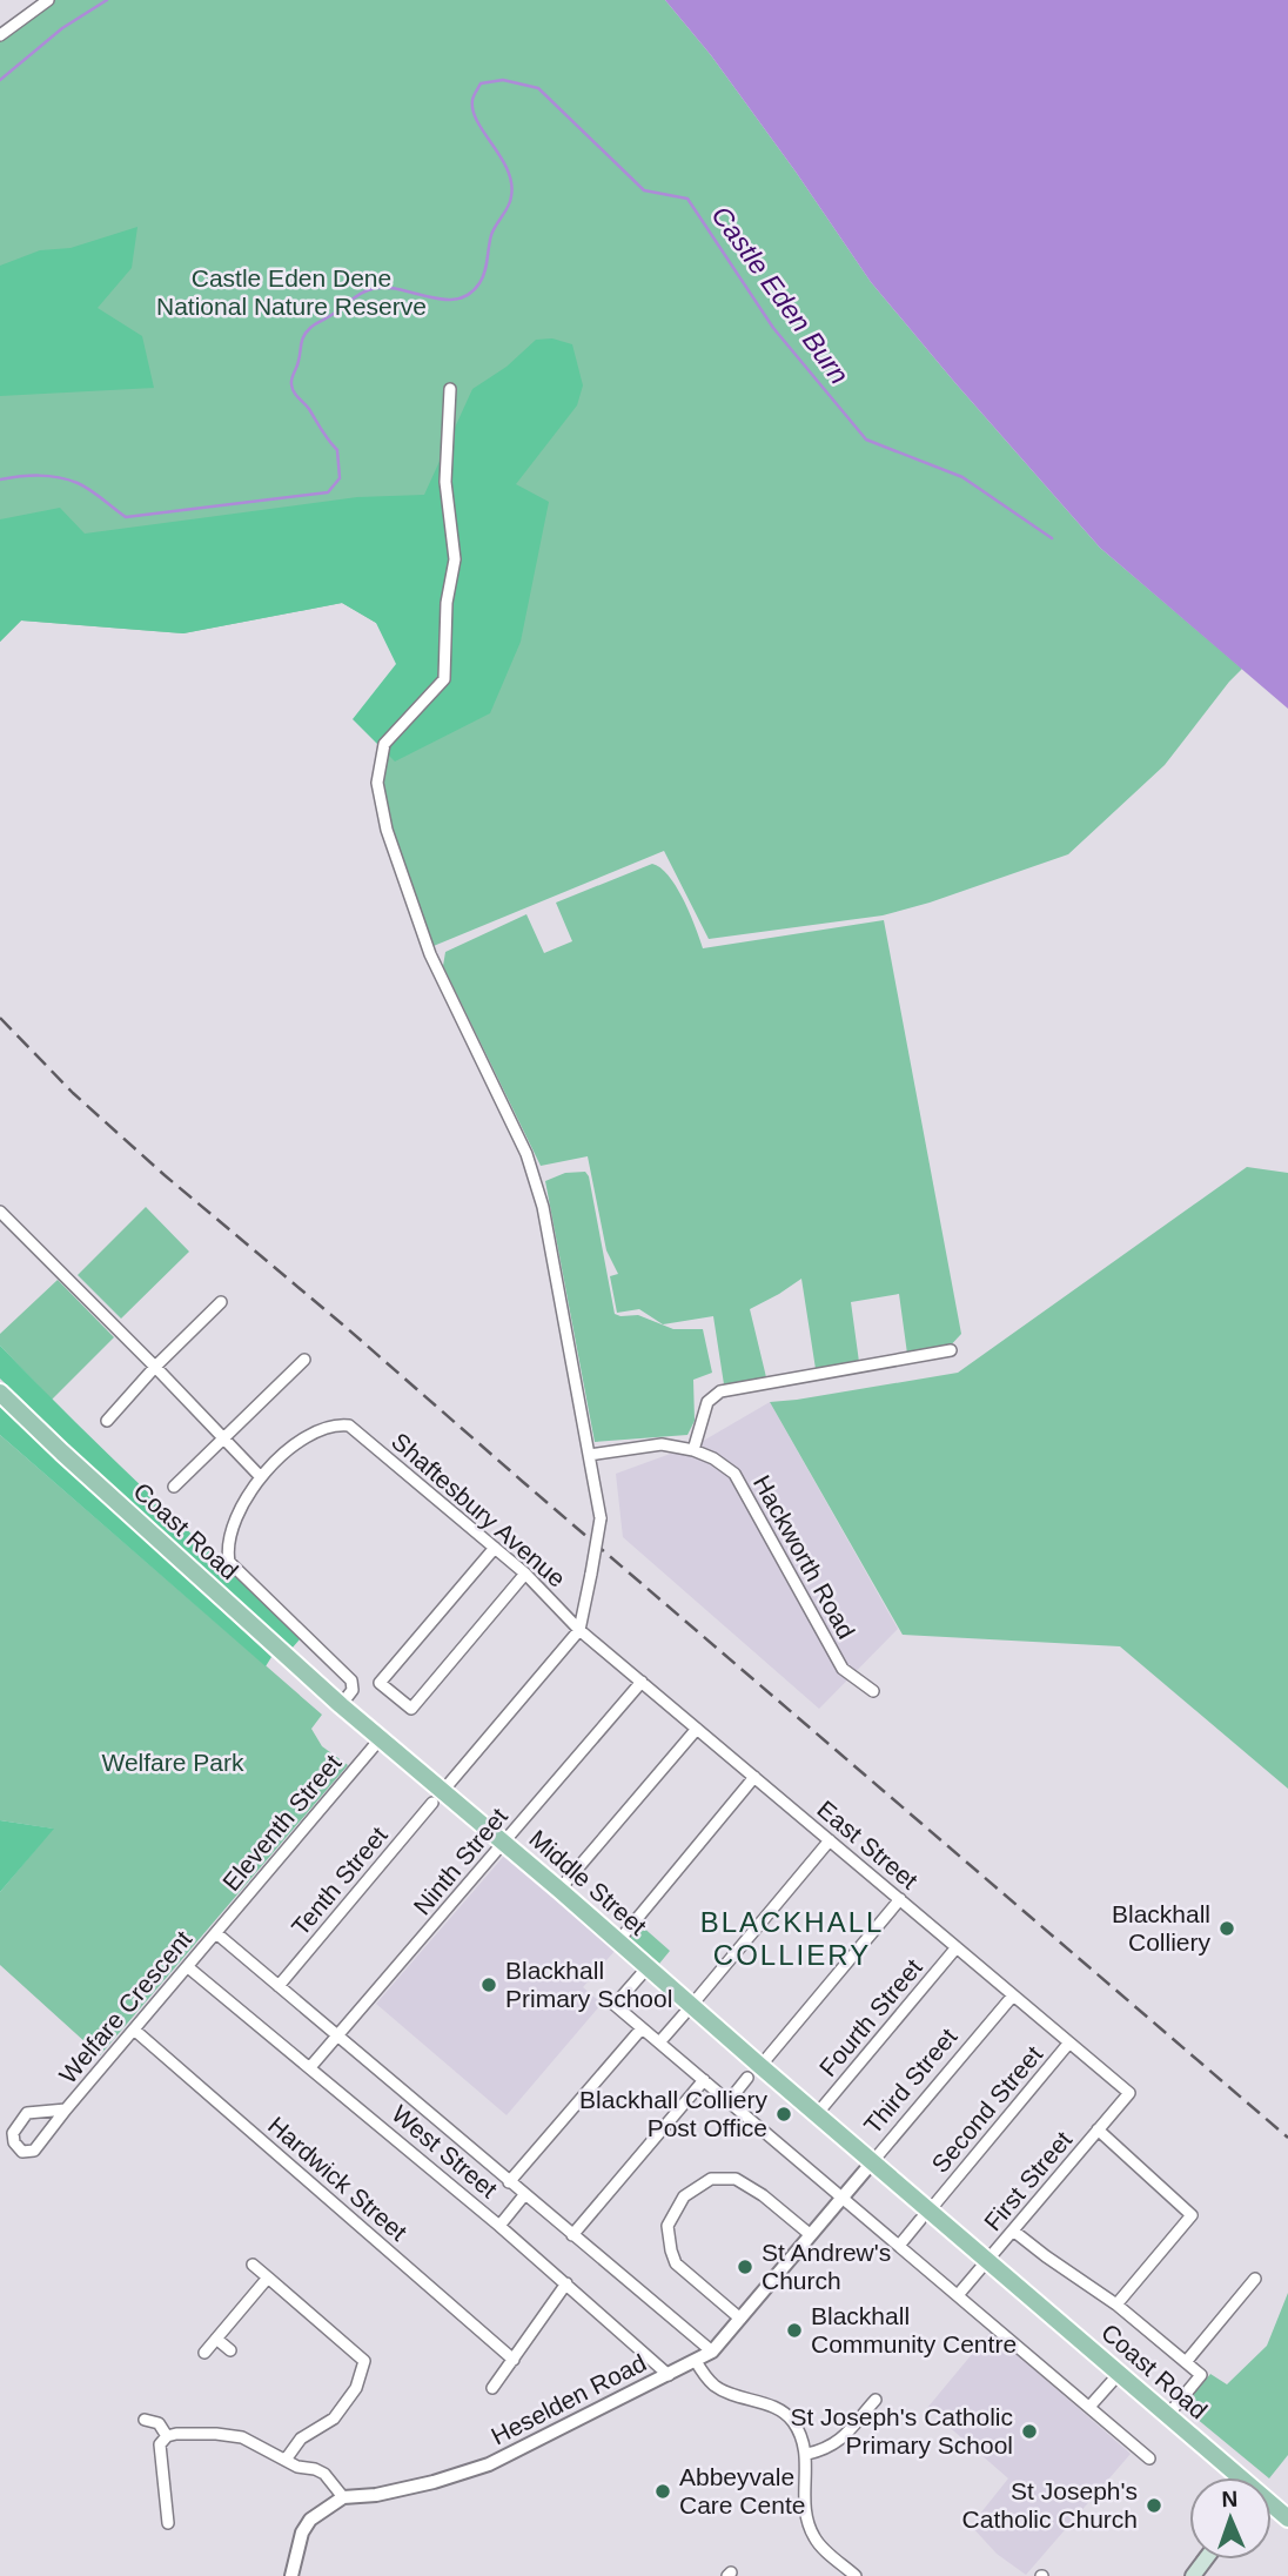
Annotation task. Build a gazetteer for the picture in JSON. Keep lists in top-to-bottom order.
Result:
{
  "streets": {
    "main road": ["Coast Road", "Middle Street"],
    "street": [
      "Shaftesbury Avenue",
      "Hackworth Road",
      "Eleventh Street",
      "East Street",
      "Ninth Street",
      "Tenth Street",
      "Welfare Crescent",
      "Fourth Street",
      "Third Street",
      "Second Street",
      "West Street",
      "Hardwick Street",
      "First Street",
      "Heselden Road"
    ]
  },
  "crossings": [
    ["Shaftesbury Avenue", "East Street"],
    ["Shaftesbury Avenue", "Tenth Street"],
    ["Coast Road", "Middle Street"],
    ["Coast Road", "First Street"],
    ["Eleventh Street", "Middle Street"],
    ["Eleventh Street", "Welfare Crescent"],
    ["East Street", "Ninth Street"],
    ["East Street", "Tenth Street"],
    ["East Street", "Fourth Street"],
    ["East Street", "Third Street"],
    ["East Street", "Second Street"],
    ["East Street", "First Street"],
    ["Ninth Street", "Middle Street"],
    ["Ninth Street", "West Street"],
    ["Tenth Street", "Middle Street"],
    ["Middle Street", "Fourth Street"],
    ["Middle Street", "Third Street"],
    ["Middle Street", "First Street"],
    ["Welfare Crescent", "West Street"],
    ["Welfare Crescent", "Hardwick Street"],
    ["Third Street", "Heselden Road"],
    ["West Street", "Heselden Road"]
  ],
  "districts": ["BLACKHALL COLLIERY"],
  "water": ["Castle Eden Burn"],
  "parks": ["Castle Eden Dene National Nature Reserve", "Welfare Park"],
  "places": [
    "Blackhall Colliery",
    "Blackhall Primary School",
    "Blackhall Colliery Post Office",
    "St Andrew's Church",
    "Blackhall Community Centre",
    "St Joseph's Catholic Primary School",
    "Abbeyvale Care Cente",
    "St Joseph's Catholic Church"
  ],
  "north": "top"
}
